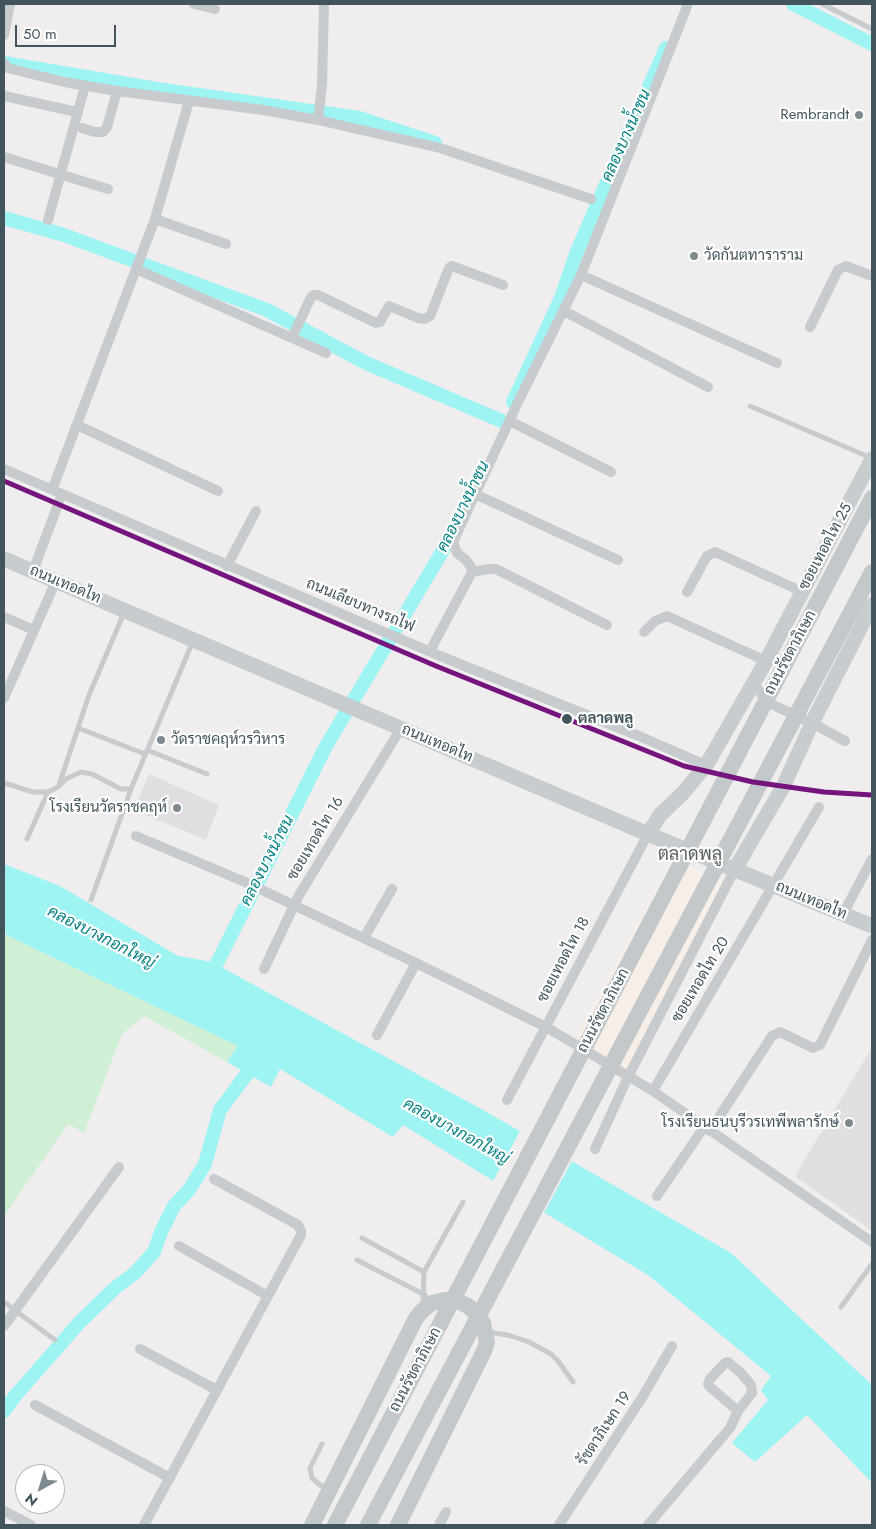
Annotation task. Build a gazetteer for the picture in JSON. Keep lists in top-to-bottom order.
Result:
{
  "streets": {
    "main road": ["ซอยเทอดไท 25", "ถนนเทอดไท", "ถนนรัชดาภิเษก"],
    "street": [
      "ถนนเลียบทางรถไฟ",
      "ซอยเทอดไท 16",
      "ซอยเทอดไท 18",
      "ซอยเทอดไท 20",
      "รัชดาภิเษก 19"
    ]
  },
  "crossings": [
    ["ซอยเทอดไท 25", "ถนนเทอดไท"],
    ["ซอยเทอดไท 25", "ถนนเลียบทางรถไฟ"],
    ["ซอยเทอดไท 25", "ซอยเทอดไท 18"],
    ["ถนนเทอดไท", "ซอยเทอดไท 16"],
    ["ถนนเทอดไท", "ซอยเทอดไท 18"],
    ["ถนนเทอดไท", "ซอยเทอดไท 20"]
  ],
  "districts": ["ตลาดพลู"],
  "water": ["คลองบางน้ำชน", "คลองบางกอกใหญ่"],
  "places": [
    "Rembrandt",
    "วัดกันตทาราราม",
    "ตลาดพลู",
    "วัดราชคฤห์วรวิหาร",
    "โรงเรียนวัดราชคฤห์",
    "โรงเรียนธนบุรีวรเทพีพลารักษ์"
  ],
  "scale_bar": "50 m",
  "north": "bottom left"
}
